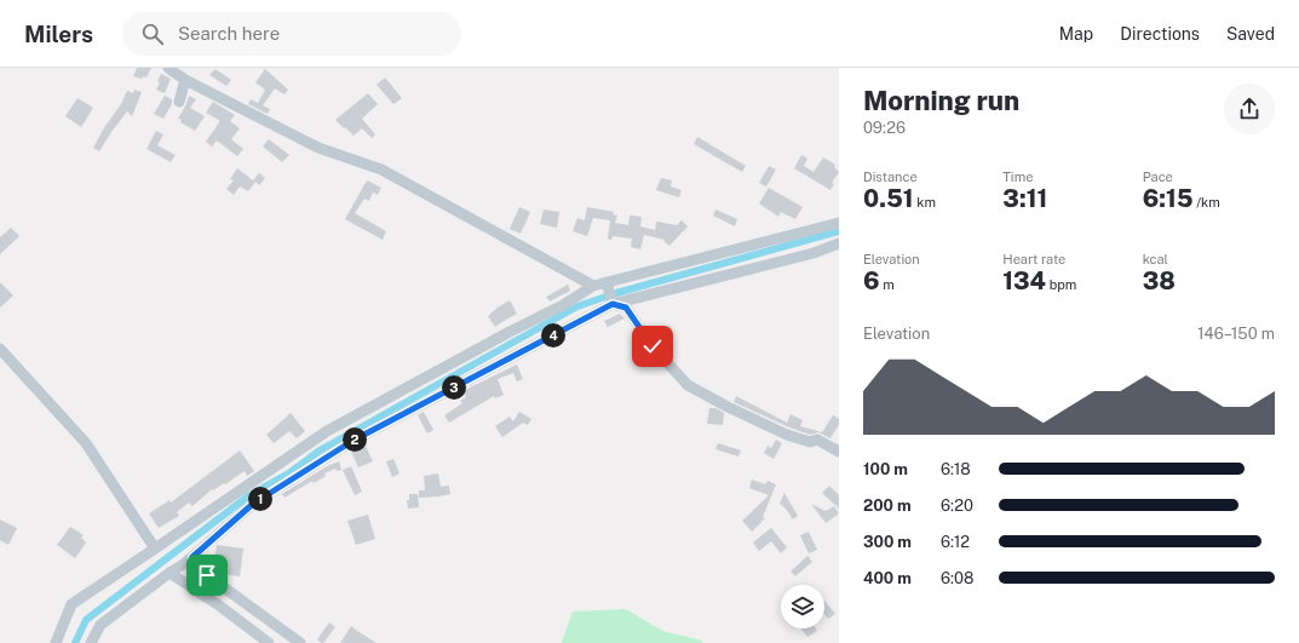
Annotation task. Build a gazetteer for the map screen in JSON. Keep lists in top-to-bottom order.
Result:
{
  "page": {
    "header": "Milers",
    "search": "Search here",
    "nav": ["Map", "Directions", "Saved"],
    "heading": ["Morning run", "09:26"],
    "stats": [
      ["Distance", "0.51 km"],
      ["Time", "3:11"],
      ["Pace", "6:15 /km"],
      ["Elevation", "6 m"],
      ["Heart rate", "134 bpm"],
      ["kcal", "38"]
    ],
    "chart": ["Elevation", "146–150 m"],
    "pins": [
      "4",
      "3",
      "2",
      "1"
    ],
    "list": [
      {
        "name": "100 m",
        "note": "6:18"
      },
      {
        "name": "200 m",
        "note": "6:20"
      },
      {
        "name": "300 m",
        "note": "6:12"
      },
      {
        "name": "400 m",
        "note": "6:08"
      }
    ]
  }
}
